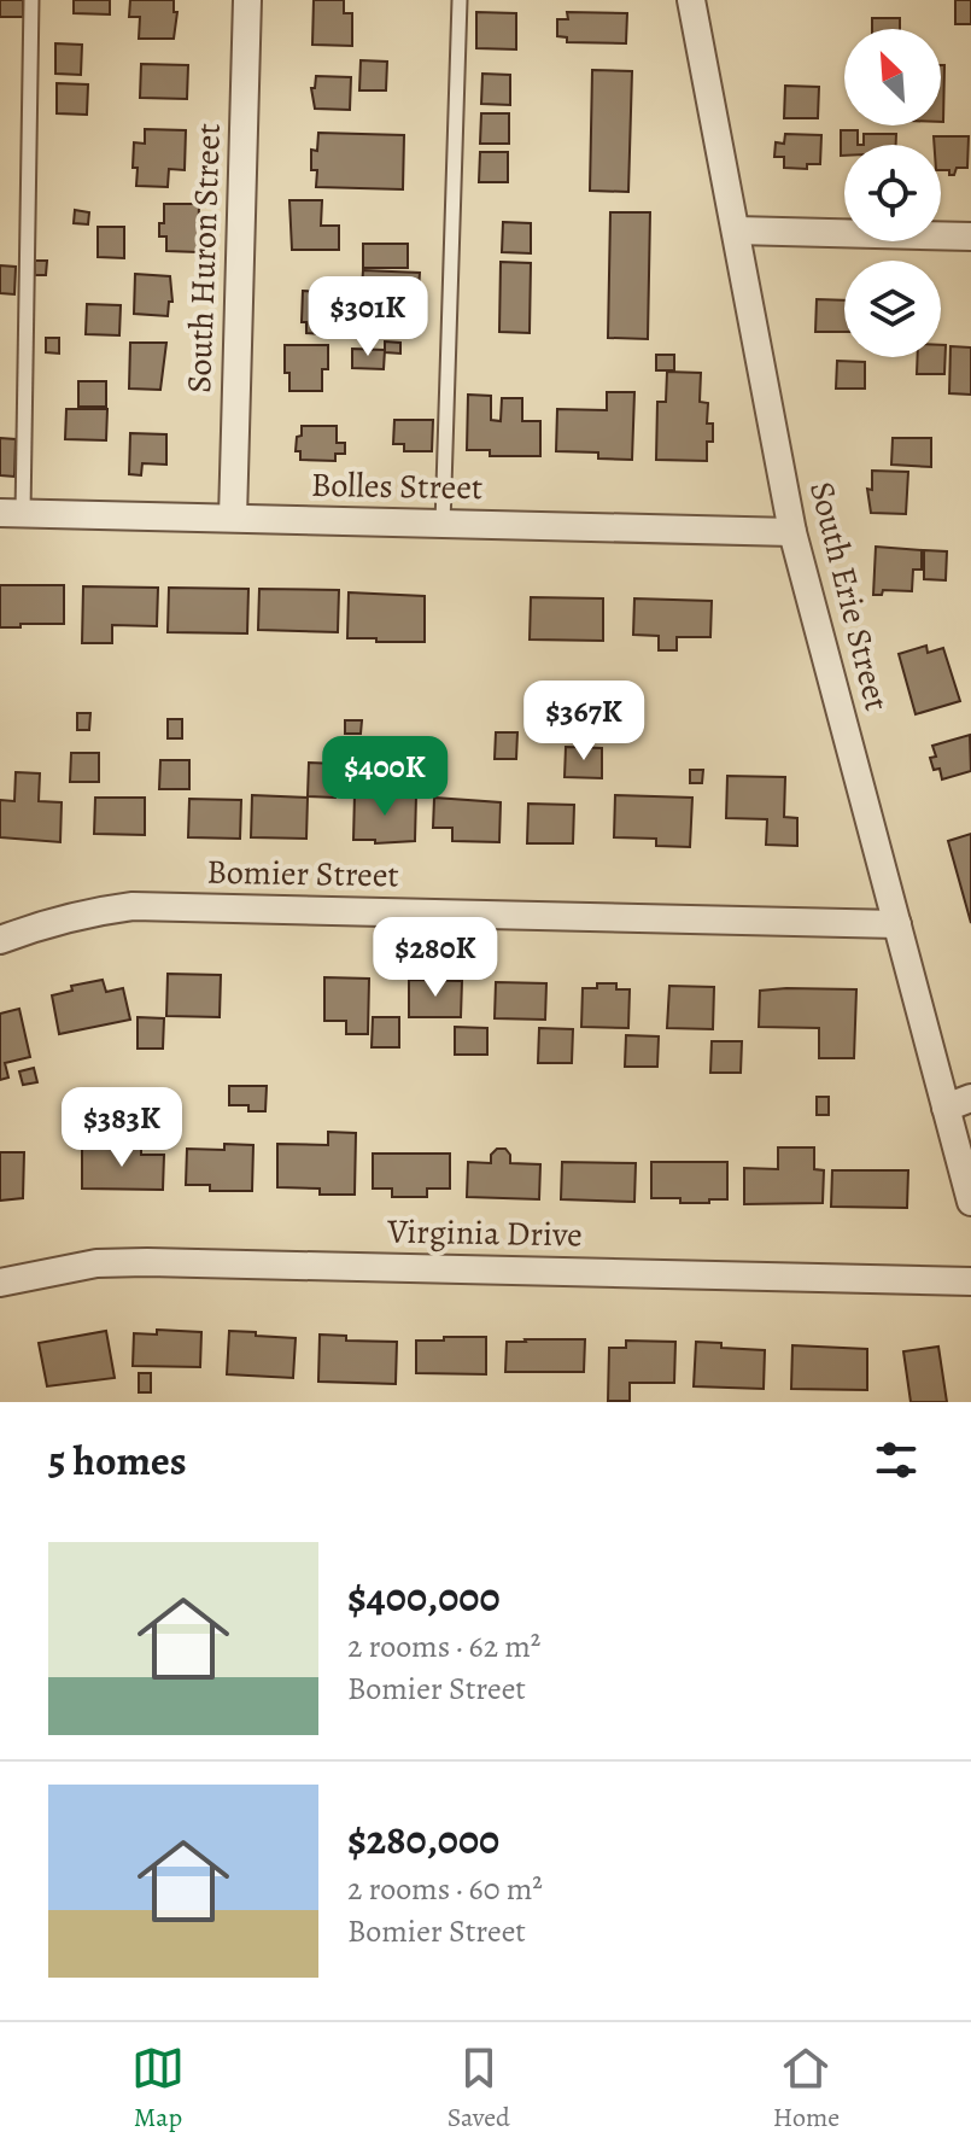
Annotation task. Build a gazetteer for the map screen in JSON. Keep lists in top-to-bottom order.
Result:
{
  "streets": {
    "street": [
      "South Huron Street",
      "Bolles Street",
      "South Erie Street",
      "Bomier Street",
      "Virginia Drive"
    ]
  },
  "crossings": [
    ["South Huron Street", "Bolles Street"],
    ["Bolles Street", "South Erie Street"],
    ["South Erie Street", "Bomier Street"]
  ],
  "north": "top left",
  "page": {
    "price": [
      "$301K",
      "$367K",
      "$400K",
      "$280K",
      "$383K"
    ],
    "heading": "5 homes",
    "list": [
      {
        "name": "$400,000",
        "note": "2 rooms · 62 m² · Bomier Street"
      },
      {
        "name": "$280,000",
        "note": "2 rooms · 60 m² · Bomier Street"
      }
    ],
    "tabs": ["Map", "Saved", "Home"]
  }
}
